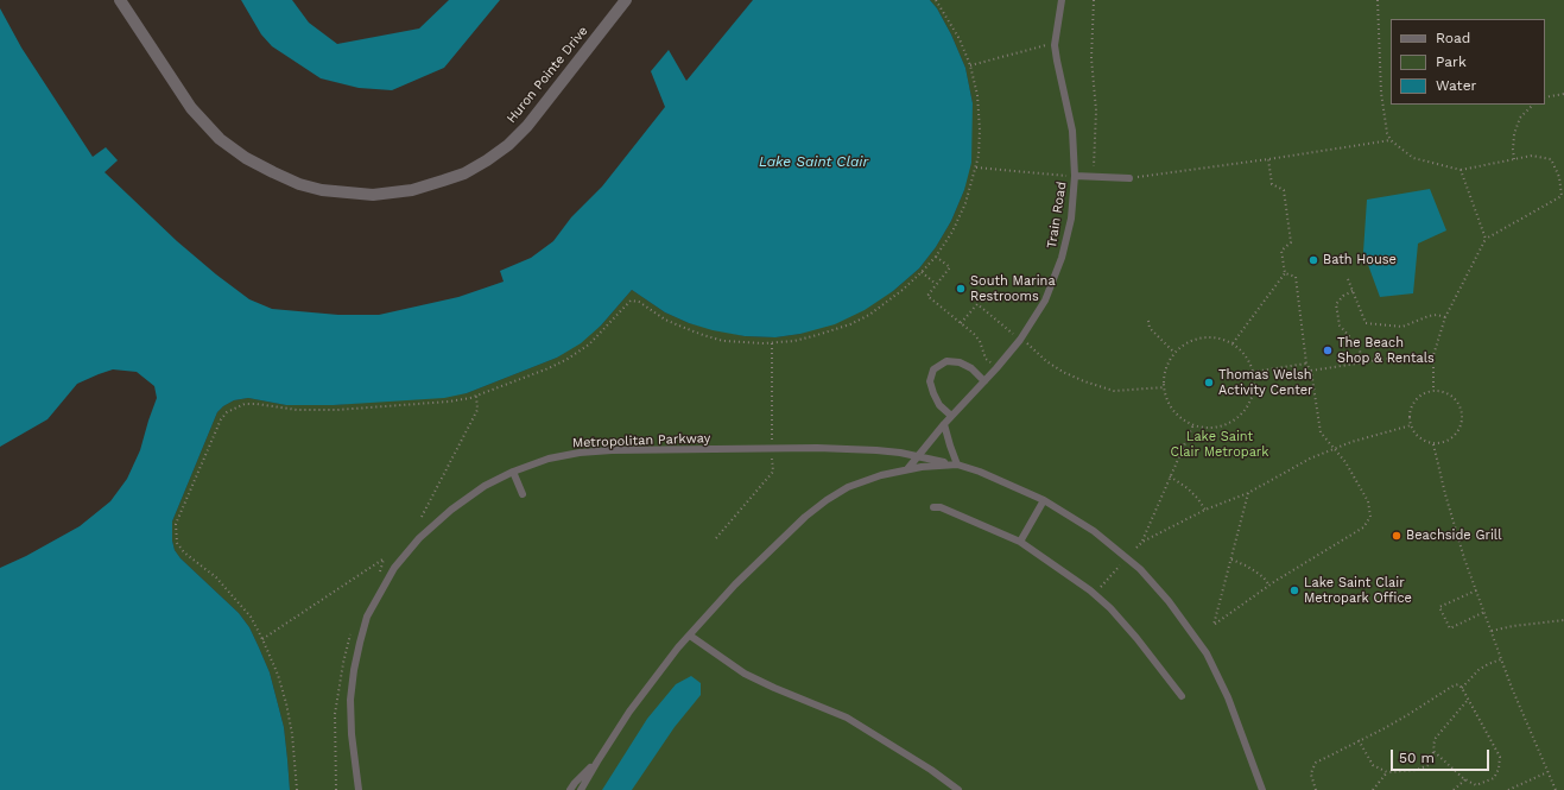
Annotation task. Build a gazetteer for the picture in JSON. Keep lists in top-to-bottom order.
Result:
{
  "streets": {
    "street": ["Huron Pointe Drive"],
    "lane": ["Train Road", "Metropolitan Parkway"]
  },
  "crossings": [
    ["Train Road", "Metropolitan Parkway"]
  ],
  "water": ["Lake Saint Clair"],
  "parks": ["Lake Saint Clair Metropark"],
  "places": [
    "Bath House",
    "South Marina Restrooms",
    "The Beach Shop & Rentals",
    "Thomas Welsh Activity Center",
    "Beachside Grill",
    "Lake Saint Clair Metropark Office"
  ],
  "legend": ["Road", "Park", "Water"],
  "scale_bar": "50 m"
}
